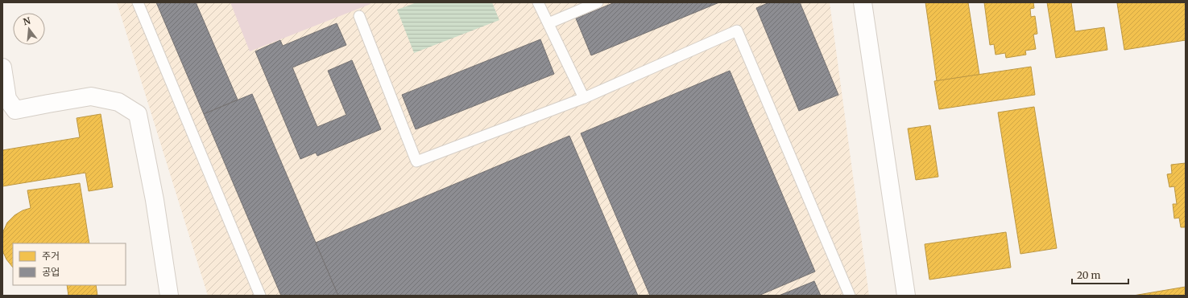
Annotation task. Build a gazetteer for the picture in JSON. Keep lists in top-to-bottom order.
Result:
{
  "legend": ["주거", "공업"],
  "scale_bar": "20 m",
  "north": "top"
}
